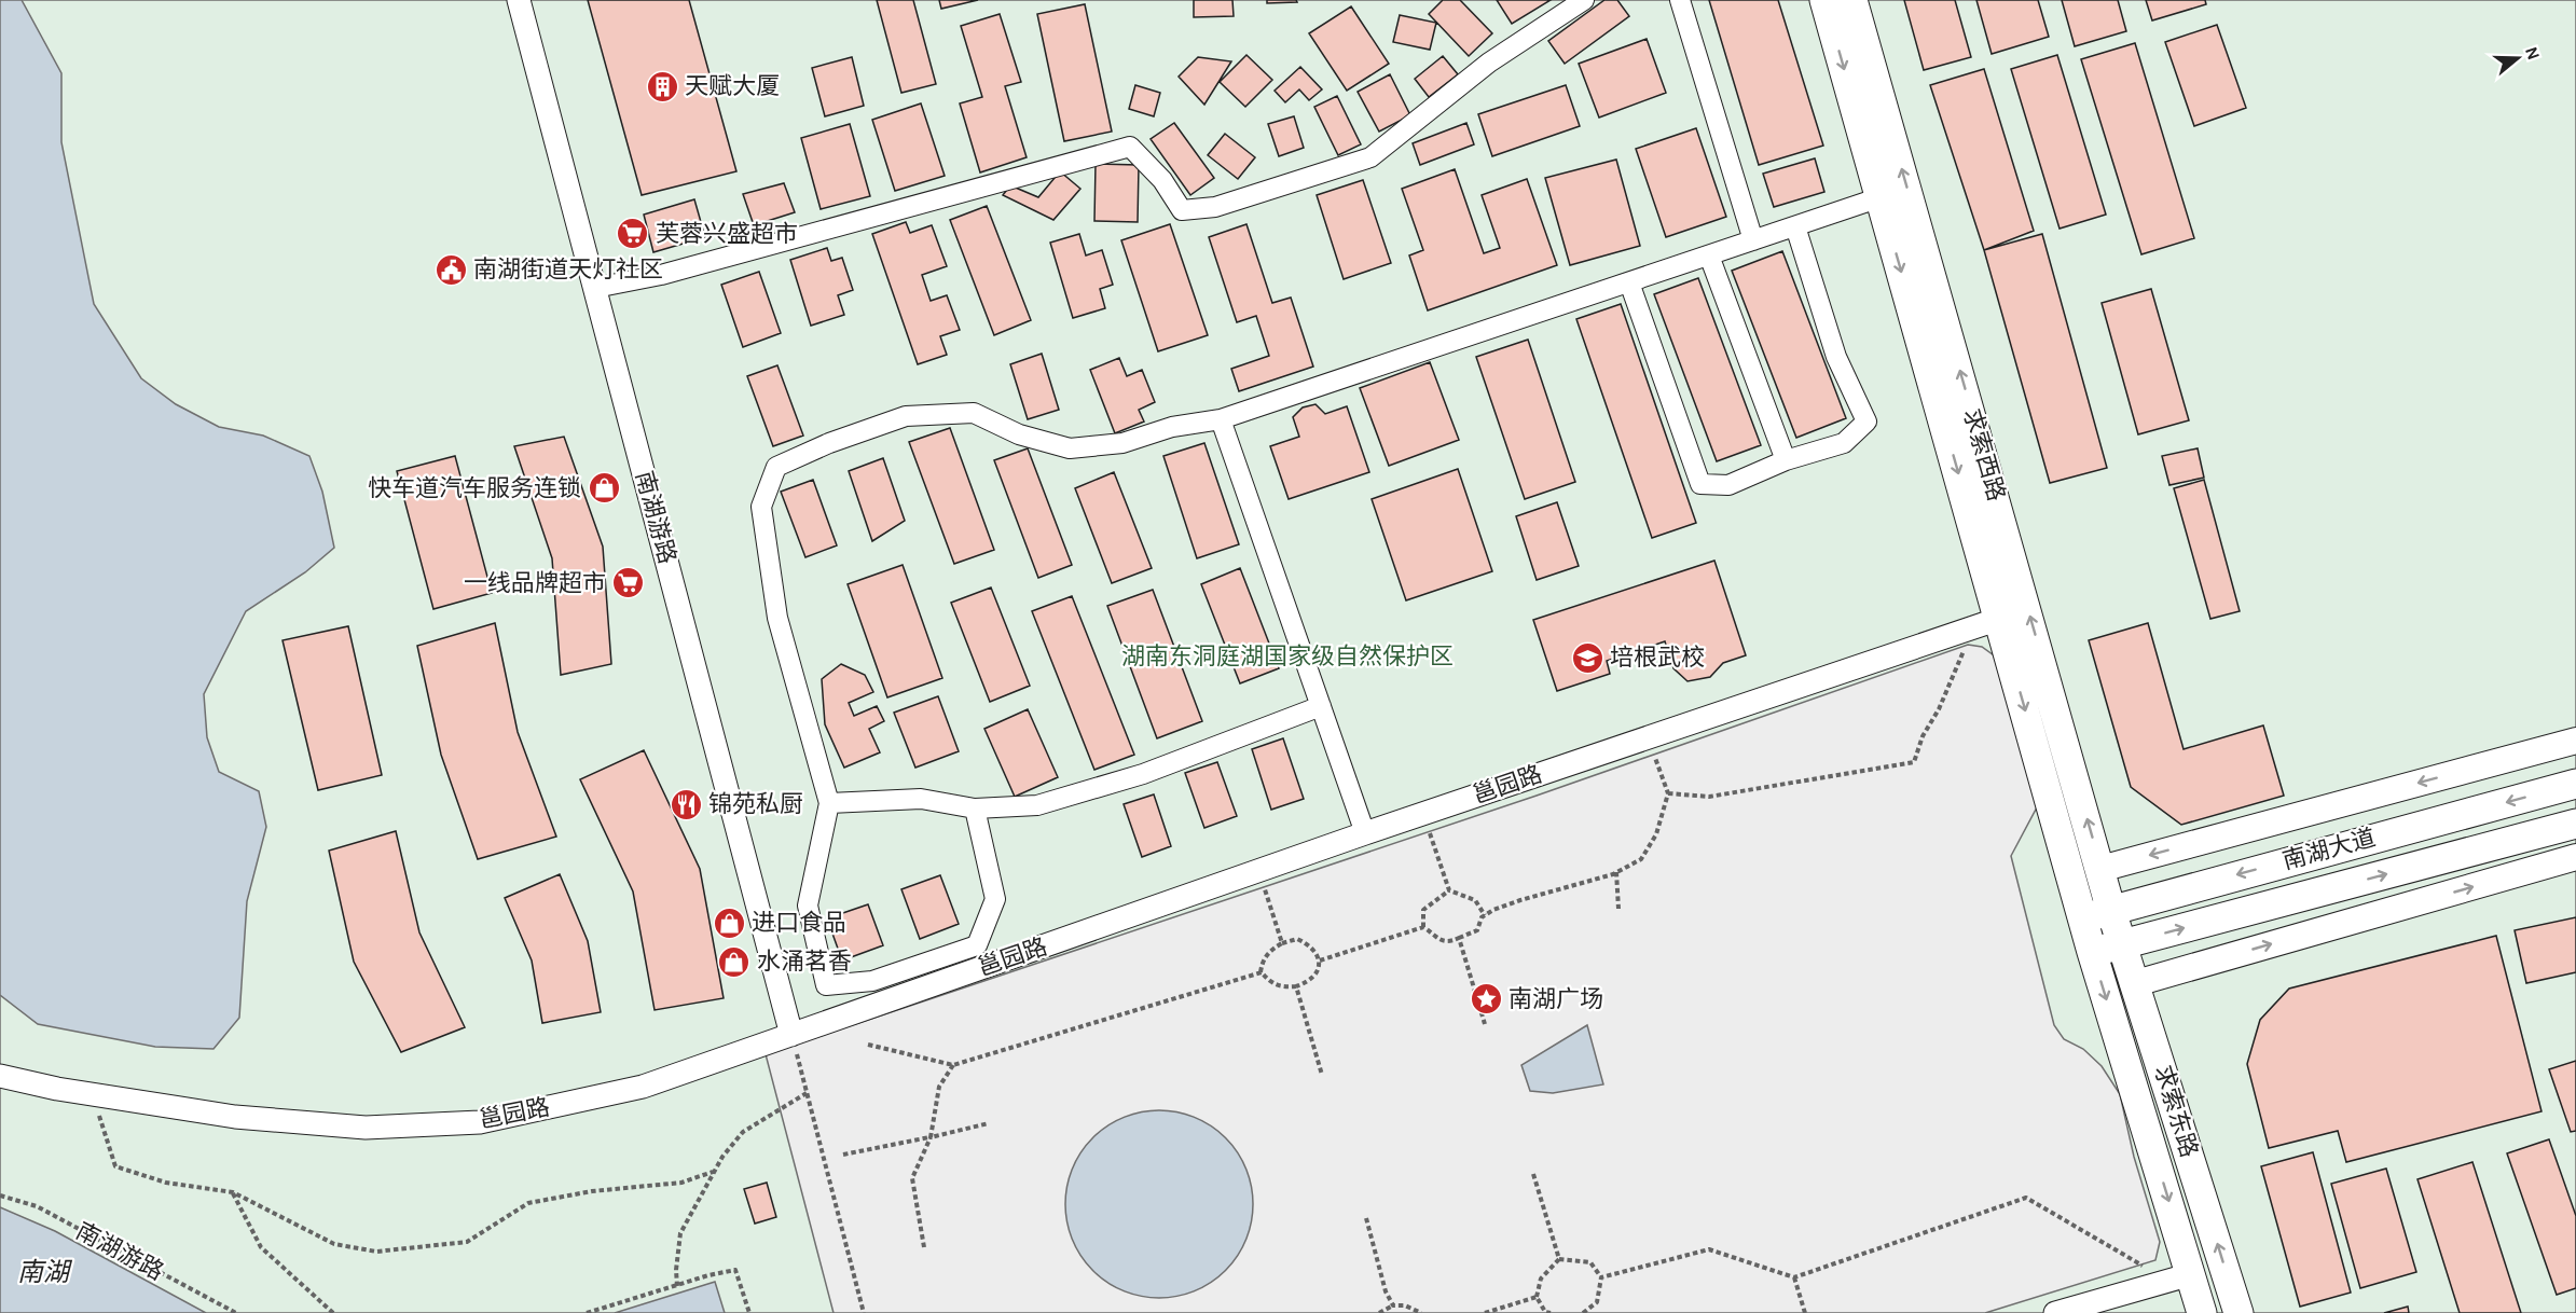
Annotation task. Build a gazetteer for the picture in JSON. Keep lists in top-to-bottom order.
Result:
{
  "streets": {
    "main road": ["求索西路", "南湖大道", "求索东路"],
    "street": ["南湖游路", "邕园路"]
  },
  "crossings": [
    ["求索西路", "邕园路"],
    ["求索西路", "南湖大道"],
    ["求索西路", "求索东路"],
    ["南湖游路", "邕园路"],
    ["南湖大道", "求索东路"]
  ],
  "one_way": ["求索东路"],
  "water": ["南湖"],
  "parks": ["湖南东洞庭湖国家级自然保护区"],
  "places": {
    "building": ["天赋大厦"],
    "supermarket": ["芙蓉兴盛超市", "一线品牌超市"],
    "public building": ["南湖街道天灯社区"],
    "shop": ["快车道汽车服务连锁", "进口食品", "水涌茗香"],
    "school or university": ["培根武校"],
    "restaurant": ["锦苑私厨"],
    "place": ["南湖广场"]
  },
  "north": "right"
}
